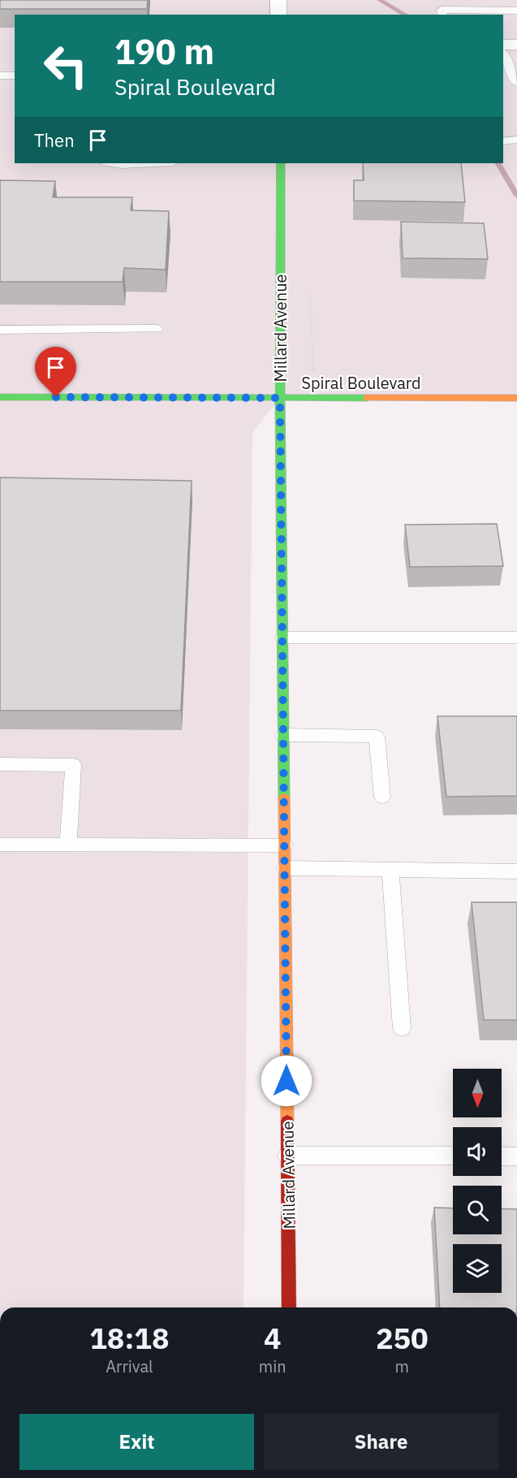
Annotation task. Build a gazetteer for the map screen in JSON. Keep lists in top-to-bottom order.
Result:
{
  "streets": {
    "street": ["Millard Avenue", "Spiral Boulevard"]
  },
  "crossings": [
    ["Millard Avenue", "Spiral Boulevard"]
  ],
  "north": "bottom",
  "page": {
    "turn": ["190 m", "Spiral Boulevard"],
    "then": "Then",
    "eta": [
      "18:18",
      "Arrival",
      "4",
      "min",
      "250",
      "m"
    ],
    "buttons": ["Exit", "Share"]
  }
}
